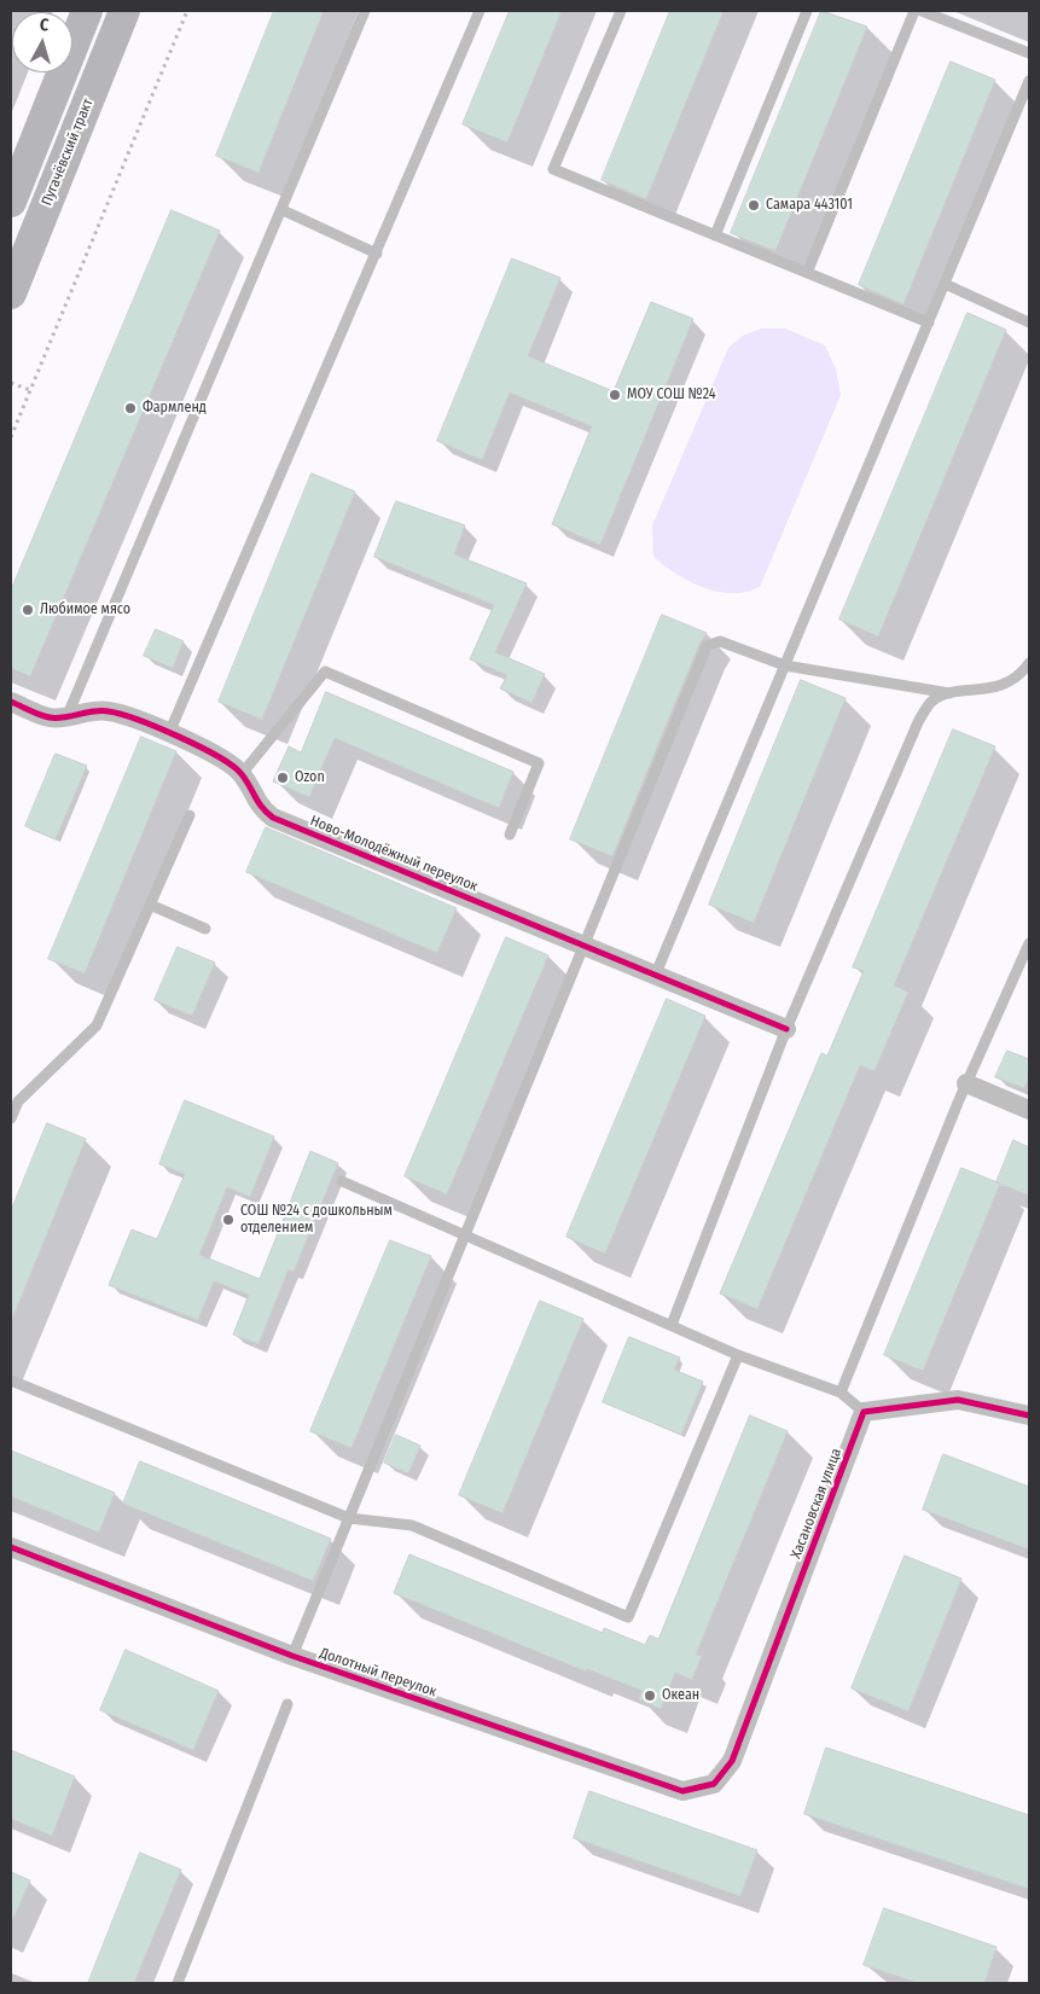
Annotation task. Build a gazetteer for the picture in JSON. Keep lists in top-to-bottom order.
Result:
{
  "streets": {
    "main road": ["Пугачёвский тракт"],
    "street": ["Ново-Молодёжный переулок", "Хасановская улица", "Долотный переулок"]
  },
  "crossings": [
    ["Хасановская улица", "Долотный переулок"]
  ],
  "places": [
    "Самара 443101",
    "МОУ СОШ №24",
    "Фармленд",
    "Любимое мясо",
    "Ozon",
    "СОШ №24 с дошкольным отделением",
    "Океан"
  ],
  "north": "top"
}
